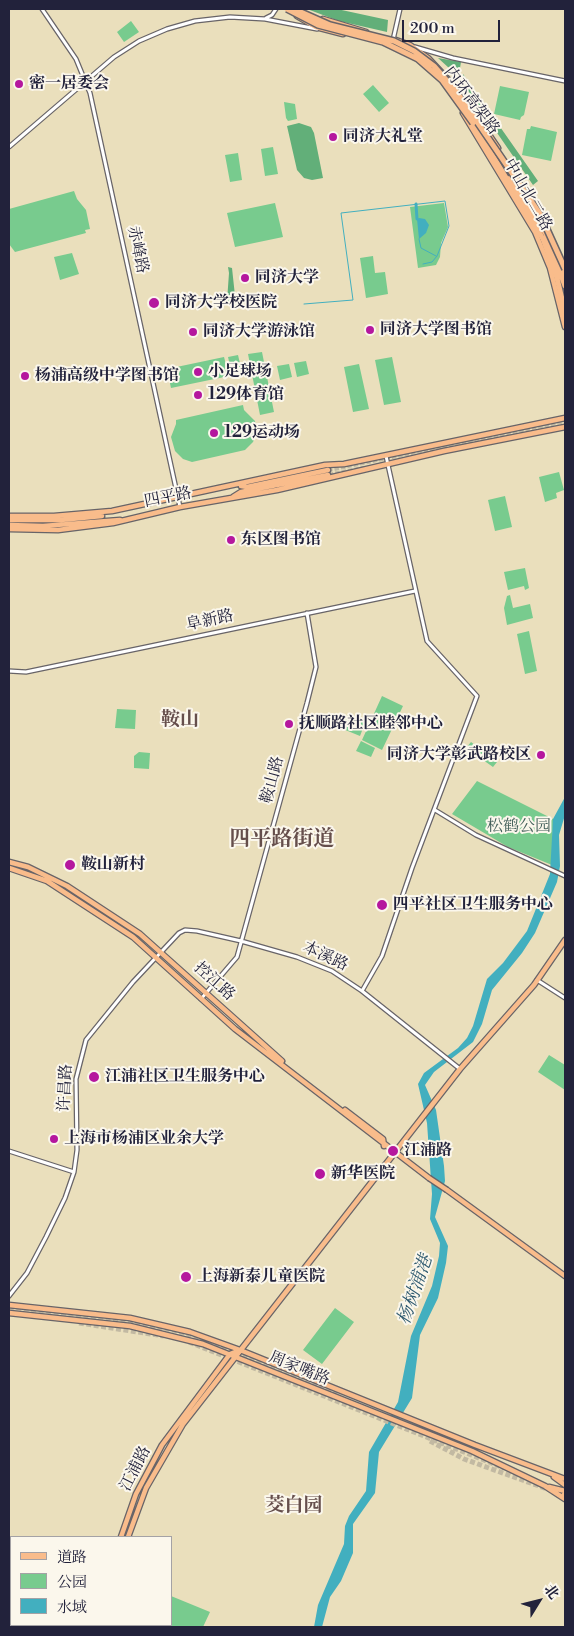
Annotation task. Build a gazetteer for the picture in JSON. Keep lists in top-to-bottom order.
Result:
{
  "streets": {
    "highway": ["内环高架路"],
    "main road": [
      "中山北二路",
      "四平路",
      "控江路",
      "周家嘴路",
      "江浦路"
    ],
    "street": [
      "赤峰路",
      "阜新路",
      "鞍山路",
      "本溪路",
      "许昌路"
    ]
  },
  "crossings": [
    ["内环高架路", "中山北二路"],
    ["赤峰路", "四平路"],
    ["阜新路", "鞍山路"],
    ["鞍山路", "本溪路"],
    ["鞍山路", "控江路"],
    ["本溪路", "控江路"],
    ["本溪路", "许昌路"],
    ["本溪路", "江浦路"],
    ["控江路", "许昌路"],
    ["控江路", "江浦路"],
    ["周家嘴路", "江浦路"]
  ],
  "districts": ["鞍山", "四平路街道", "茭白园"],
  "water": ["杨树浦港"],
  "parks": ["松鹤公园"],
  "places": [
    "密一居委会",
    "同济大礼堂",
    "同济大学",
    "同济大学校医院",
    "同济大学图书馆",
    "同济大学游泳馆",
    "小足球场",
    "杨浦高级中学图书馆",
    "129体育馆",
    "129运动场",
    "东区图书馆",
    "抚顺路社区睦邻中心",
    "同济大学彰武路校区",
    "鞍山新村",
    "四平社区卫生服务中心",
    "江浦社区卫生服务中心",
    "上海市杨浦区业余大学",
    "江浦路",
    "新华医院",
    "上海新泰儿童医院"
  ],
  "legend": ["道路", "公园", "水域"],
  "scale_bar": "200 m",
  "north": "top right"
}
